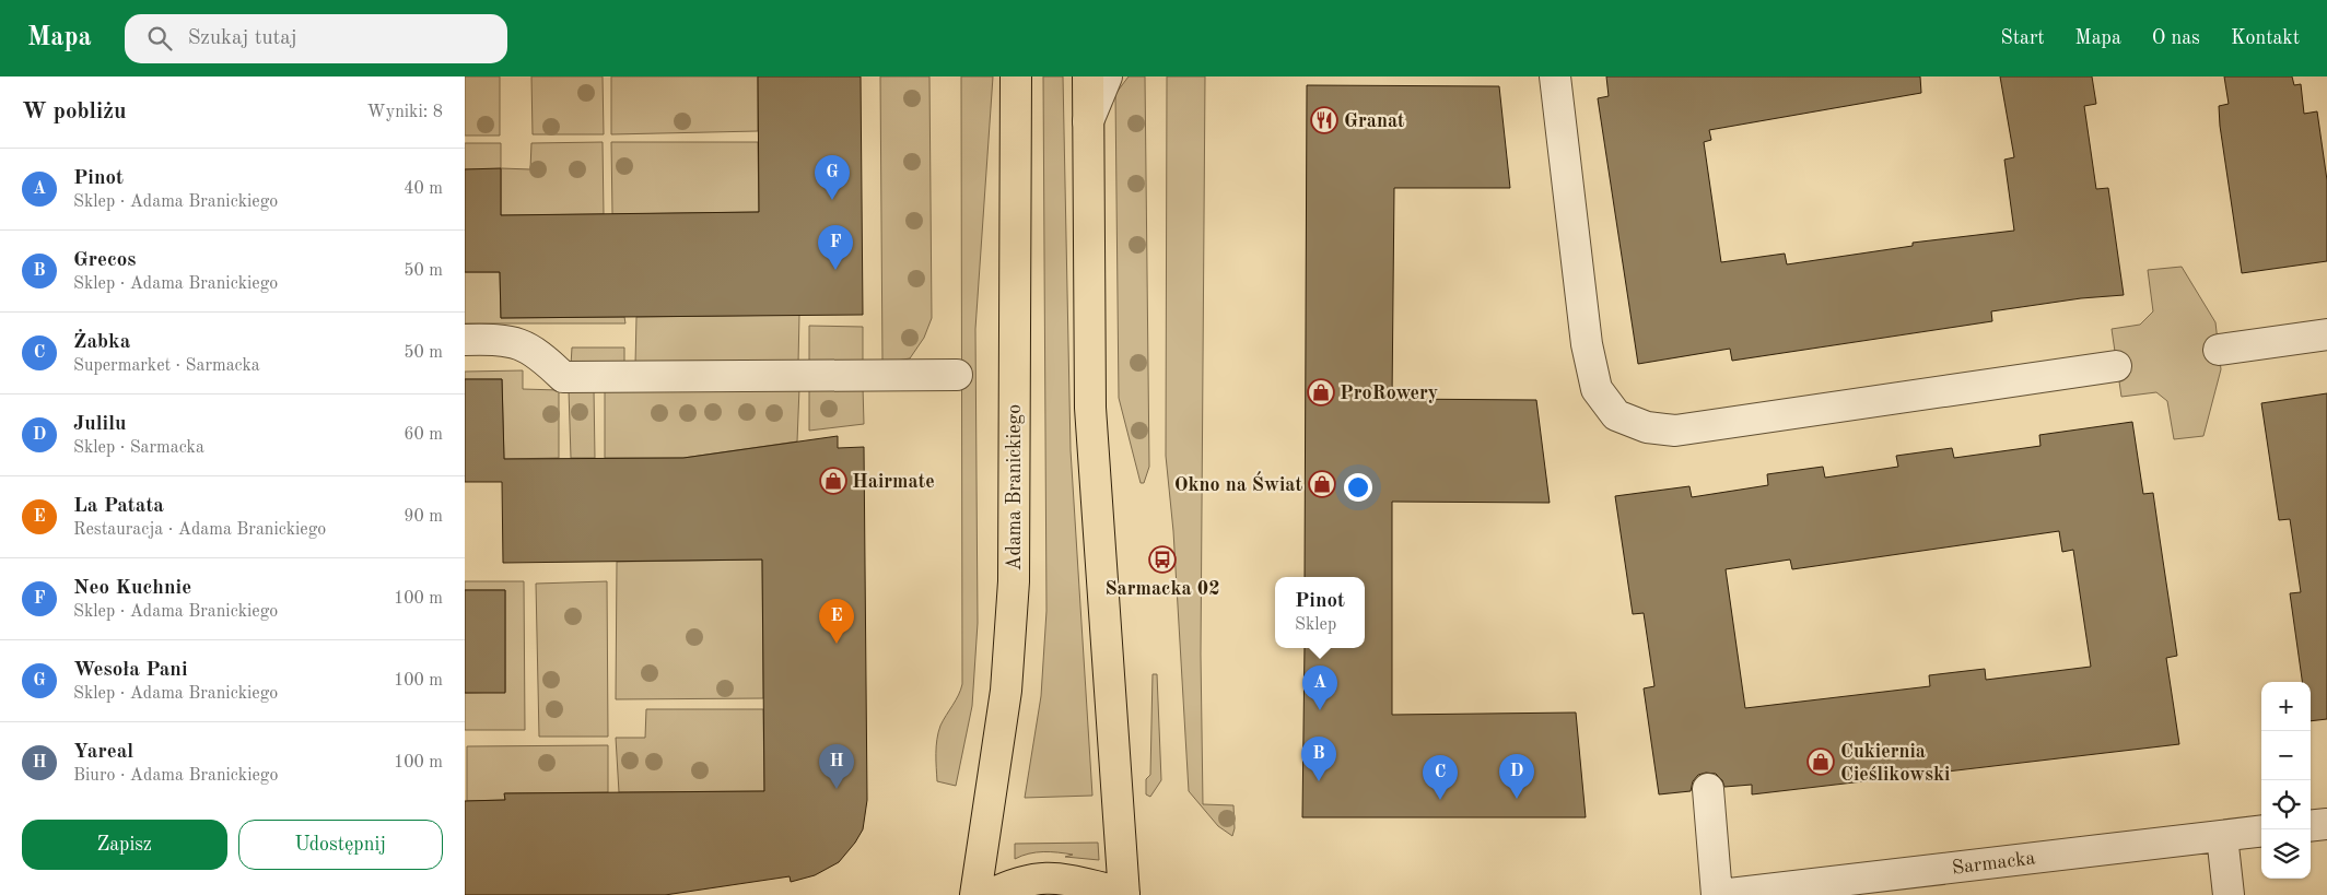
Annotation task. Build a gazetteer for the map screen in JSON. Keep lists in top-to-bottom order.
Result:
{
  "streets": {
    "main road": ["Adama Branickiego"],
    "street": ["Sarmacka"]
  },
  "places": {
    "restaurant": ["Granat"],
    "shop": [
      "ProRowery",
      "Hairmate",
      "Okno na Świat",
      "Cukiernia Cieślikowski"
    ],
    "bus stop": ["Sarmacka 02"]
  },
  "page": {
    "header": "Mapa",
    "search": "Szukaj tutaj",
    "nav": [
      "Start",
      "Mapa",
      "O nas",
      "Kontakt"
    ],
    "heading": ["W pobliżu", "Wyniki: 8"],
    "list": [
      {
        "mark": "A",
        "name": "Pinot",
        "note": "Sklep · Adama Branickiego",
        "value": "40 m"
      },
      {
        "mark": "B",
        "name": "Grecos",
        "note": "Sklep · Adama Branickiego",
        "value": "50 m"
      },
      {
        "mark": "C",
        "name": "Żabka",
        "note": "Supermarket · Sarmacka",
        "value": "50 m"
      },
      {
        "mark": "D",
        "name": "Julilu",
        "note": "Sklep · Sarmacka",
        "value": "60 m"
      },
      {
        "mark": "E",
        "name": "La Patata",
        "note": "Restauracja · Adama Branickiego",
        "value": "90 m"
      },
      {
        "mark": "F",
        "name": "Neo Kuchnie",
        "note": "Sklep · Adama Branickiego",
        "value": "100 m"
      },
      {
        "mark": "G",
        "name": "Wesoła Pani",
        "note": "Sklep · Adama Branickiego",
        "value": "100 m"
      },
      {
        "mark": "H",
        "name": "Yareal",
        "note": "Biuro · Adama Branickiego",
        "value": "100 m"
      }
    ],
    "pins": [
      "G",
      "F",
      "E",
      "A",
      "B",
      "H",
      "D",
      "C"
    ],
    "popup": ["Pinot", "Sklep"],
    "map_buttons": ["+", "−"],
    "buttons": ["Zapisz", "Udostępnij"]
  }
}
